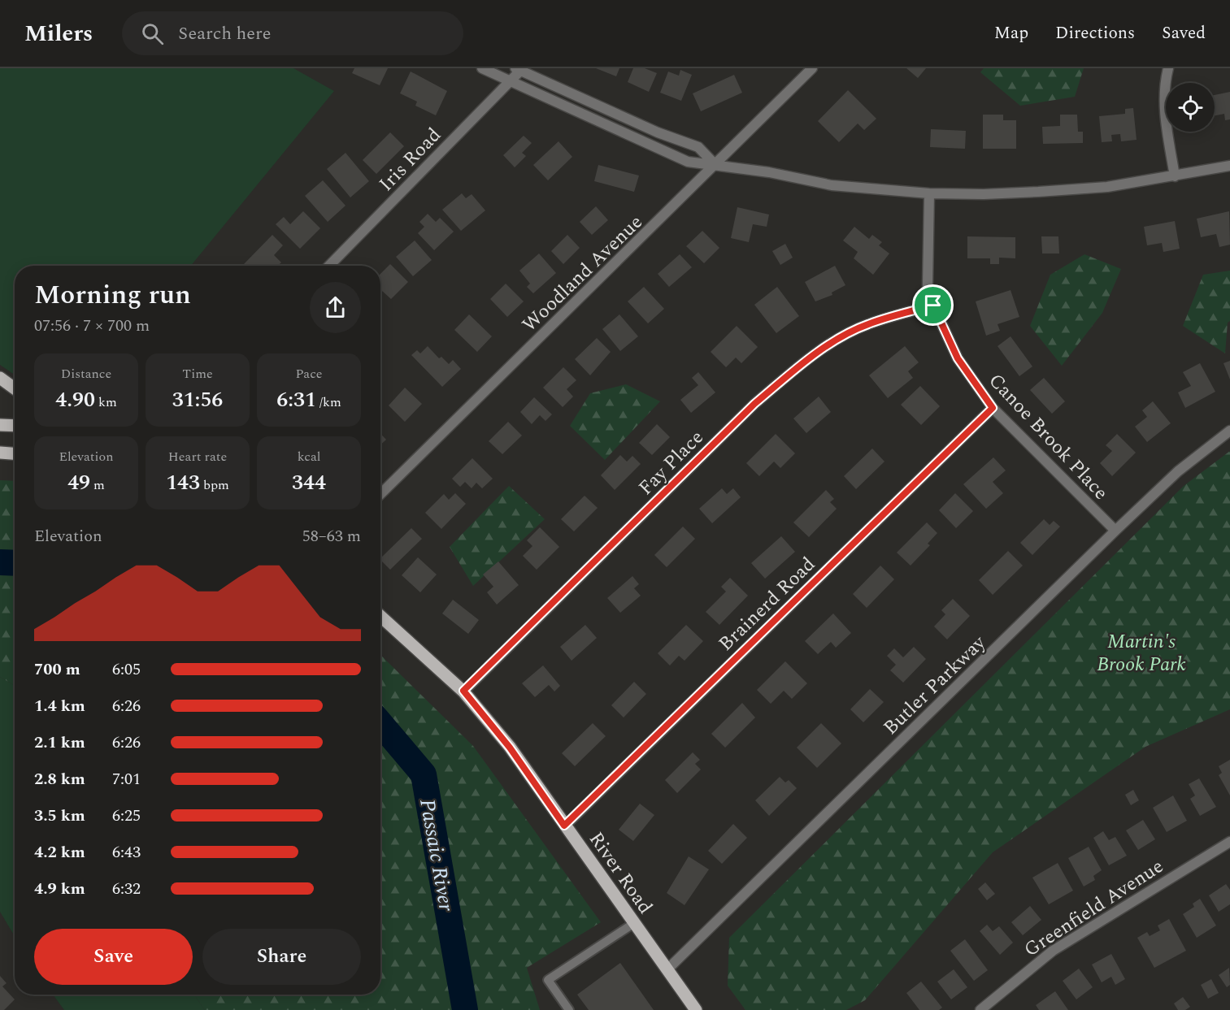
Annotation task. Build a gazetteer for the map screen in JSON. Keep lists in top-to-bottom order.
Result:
{
  "streets": {
    "main road": ["River Road"],
    "street": [
      "Iris Road",
      "Woodland Avenue",
      "Canoe Brook Place",
      "Fay Place",
      "Brainerd Road",
      "Butler Parkway",
      "Greenfield Avenue"
    ]
  },
  "crossings": [
    ["Canoe Brook Place", "Fay Place"],
    ["Canoe Brook Place", "Brainerd Road"],
    ["Canoe Brook Place", "Butler Parkway"],
    ["Fay Place", "River Road"],
    ["Brainerd Road", "River Road"],
    ["Butler Parkway", "River Road"]
  ],
  "water": ["Passaic River"],
  "parks": ["Martin's Brook Park"],
  "page": {
    "header": "Milers",
    "search": "Search here",
    "nav": ["Map", "Directions", "Saved"],
    "heading": ["Morning run", "07:56 · 7 × 700 m"],
    "stats": [
      ["Distance", "4.90 km"],
      ["Time", "31:56"],
      ["Pace", "6:31 /km"],
      ["Elevation", "49 m"],
      ["Heart rate", "143 bpm"],
      ["kcal", "344"]
    ],
    "chart": ["Elevation", "58–63 m"],
    "list": [
      {
        "name": "700 m",
        "note": "6:05"
      },
      {
        "name": "1.4 km",
        "note": "6:26"
      },
      {
        "name": "2.1 km",
        "note": "6:26"
      },
      {
        "name": "2.8 km",
        "note": "7:01"
      },
      {
        "name": "3.5 km",
        "note": "6:25"
      },
      {
        "name": "4.2 km",
        "note": "6:43"
      },
      {
        "name": "4.9 km",
        "note": "6:32"
      }
    ],
    "buttons": ["Save", "Share"]
  }
}
